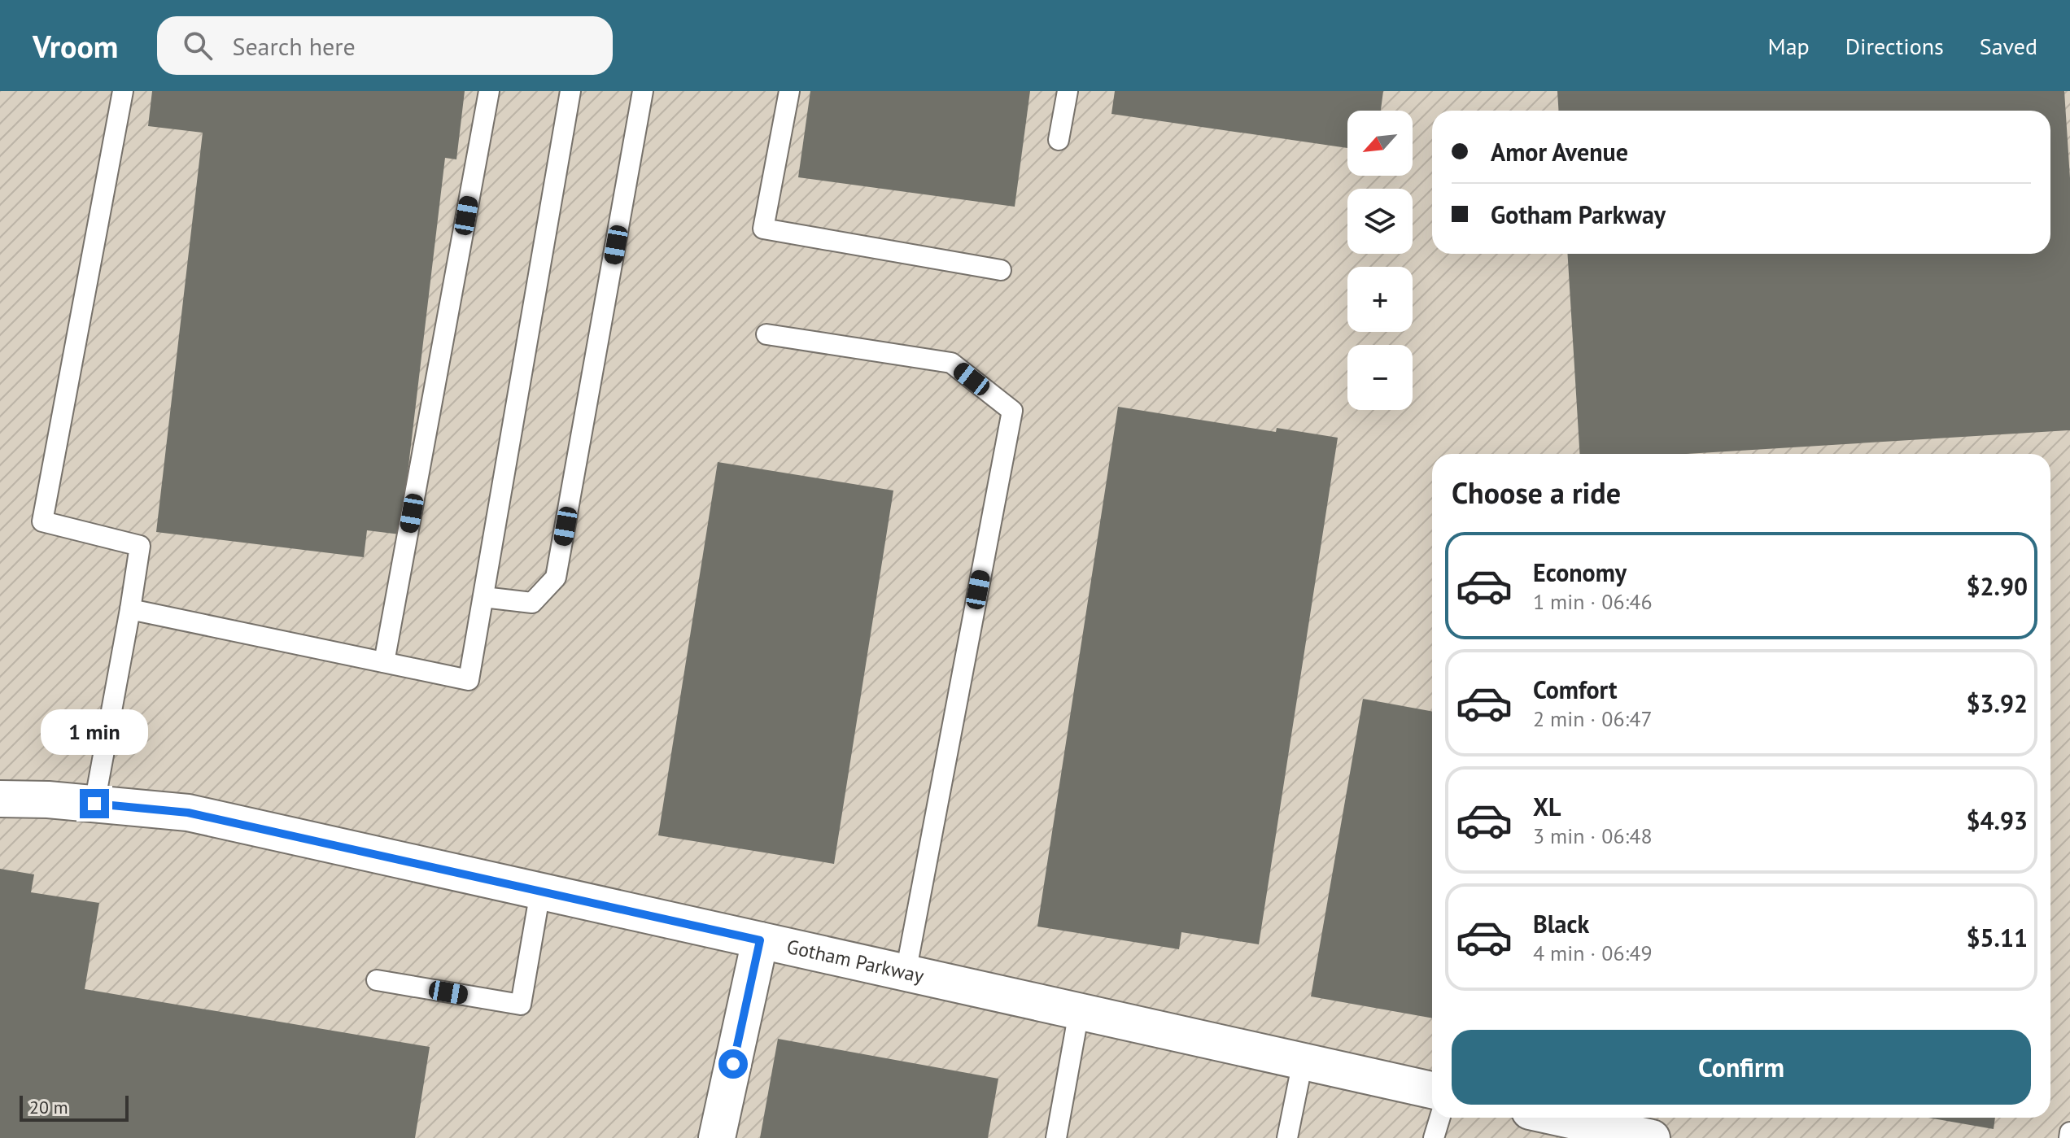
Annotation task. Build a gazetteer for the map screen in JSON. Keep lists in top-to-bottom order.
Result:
{
  "streets": {
    "street": ["Gotham Parkway"]
  },
  "scale_bar": "20 m",
  "north": "bottom left",
  "page": {
    "header": "Vroom",
    "search": "Search here",
    "nav": ["Map", "Directions", "Saved"],
    "map_buttons": ["+", "−"],
    "banner": ["Amor Avenue", "Gotham Parkway"],
    "heading": "Choose a ride",
    "list": [
      {
        "name": "Economy",
        "note": "1 min · 06:46",
        "value": "$2.90"
      },
      {
        "name": "Comfort",
        "note": "2 min · 06:47",
        "value": "$3.92"
      },
      {
        "name": "XL",
        "note": "3 min · 06:48",
        "value": "$4.93"
      },
      {
        "name": "Black",
        "note": "4 min · 06:49",
        "value": "$5.11"
      }
    ],
    "bubble": "1 min",
    "buttons": "Confirm",
    "scale": "20 m"
  }
}
